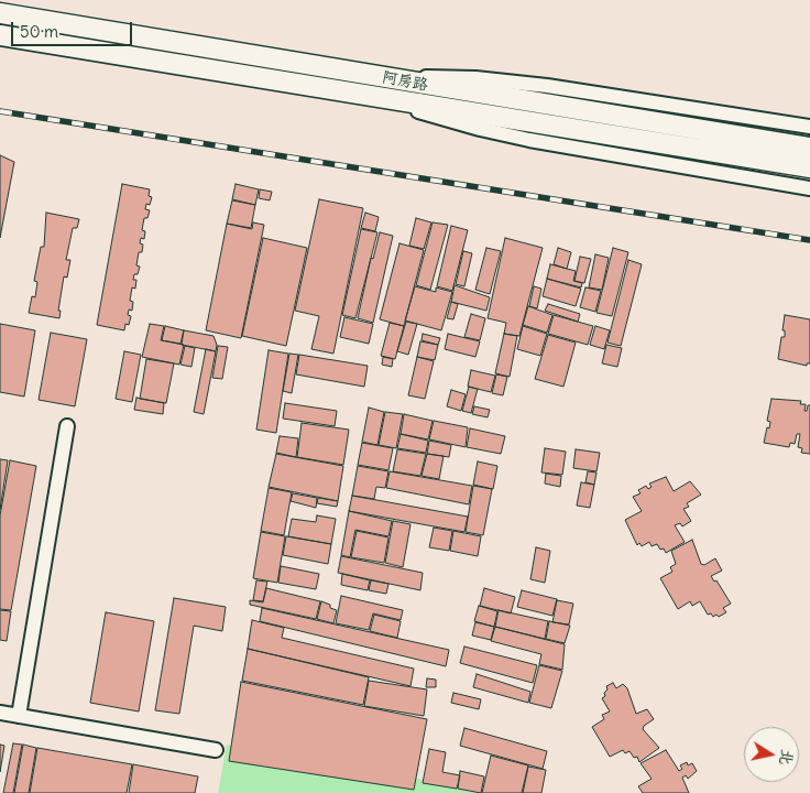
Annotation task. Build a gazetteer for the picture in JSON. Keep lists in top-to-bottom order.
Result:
{
  "streets": {
    "main road": ["阿房路"]
  },
  "scale_bar": "50 m",
  "north": "right"
}
